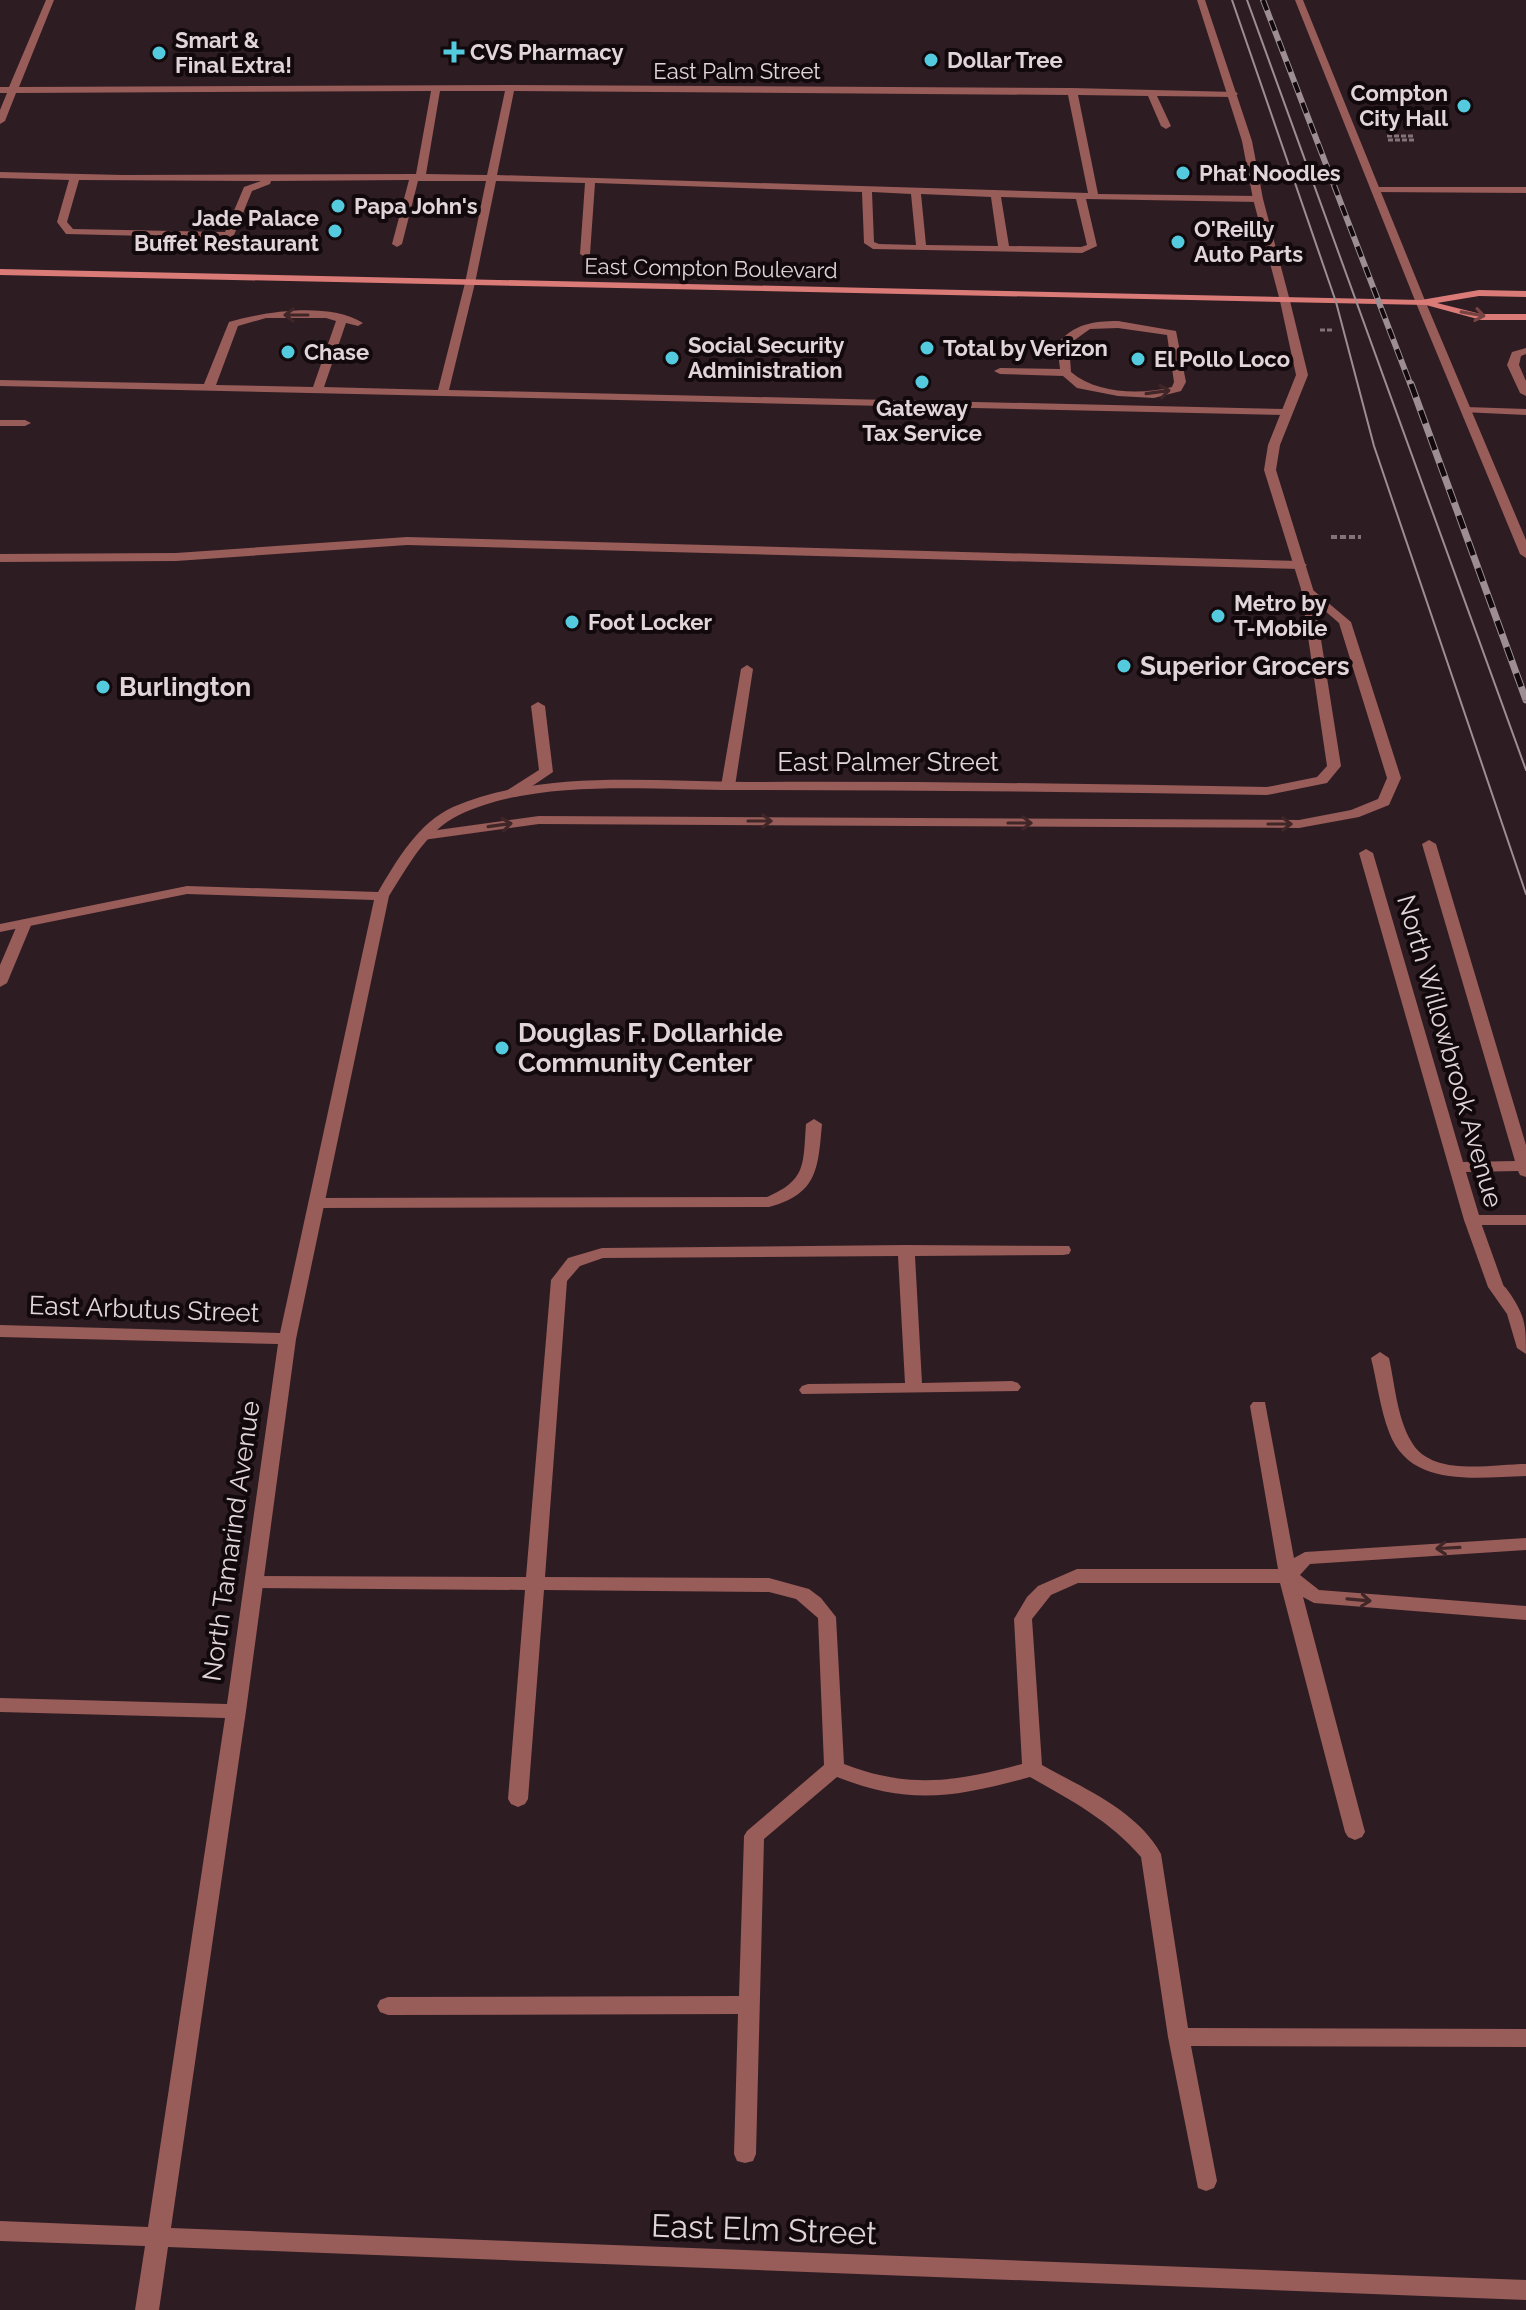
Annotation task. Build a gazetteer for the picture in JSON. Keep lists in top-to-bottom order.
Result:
{
  "streets": {
    "main road": ["East Compton Boulevard"],
    "street": [
      "East Palm Street",
      "East Palmer Street",
      "North Willowbrook Avenue",
      "East Arbutus Street",
      "North Tamarind Avenue",
      "East Elm Street"
    ]
  },
  "crossings": [
    ["East Palmer Street", "North Tamarind Avenue"],
    ["East Arbutus Street", "North Tamarind Avenue"],
    ["North Tamarind Avenue", "East Elm Street"]
  ],
  "places": {
    "health": ["CVS Pharmacy"],
    "other": [
      "Smart & Final Extra!",
      "Dollar Tree",
      "Compton City Hall",
      "Phat Noodles",
      "Papa John's",
      "Jade Palace Buffet Restaurant",
      "O'Reilly Auto Parts",
      "Total by Verizon",
      "Chase",
      "Social Security Administration",
      "El Pollo Loco",
      "Gateway Tax Service",
      "Metro by T-Mobile",
      "Foot Locker",
      "Superior Grocers",
      "Burlington",
      "Douglas F. Dollarhide Community Center"
    ]
  }
}
